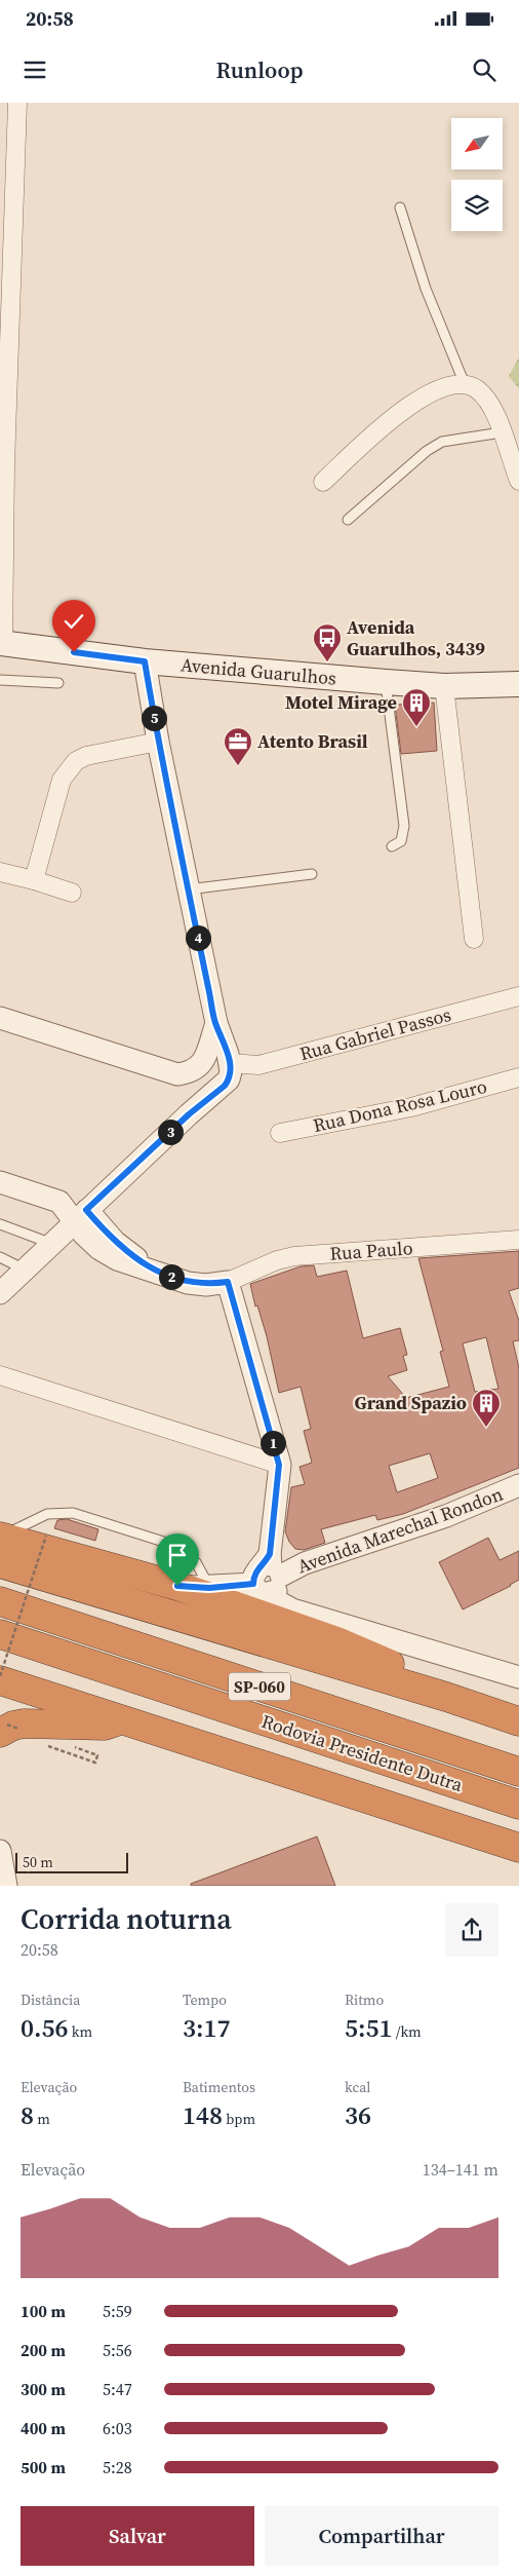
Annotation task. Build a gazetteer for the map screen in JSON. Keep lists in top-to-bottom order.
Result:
{
  "streets": {
    "highway": ["SP-060", "Rodovia Presidente Dutra"],
    "main road": ["Avenida Guarulhos"],
    "street": [
      "Rua Gabriel Passos",
      "Rua Dona Rosa Louro",
      "Rua Paulo",
      "Avenida Marechal Rondon"
    ]
  },
  "places": {
    "bus stop": ["Avenida Guarulhos, 3439"],
    "building": ["Motel Mirage", "Grand Spazio"],
    "office": ["Atento Brasil"]
  },
  "scale_bar": "50 m",
  "north": "bottom left",
  "page": {
    "status": "20:58",
    "header": "Runloop",
    "pins": [
      "5",
      "4",
      "3",
      "2",
      "1"
    ],
    "scale": "50 m",
    "heading": ["Corrida noturna", "20:58"],
    "stats": [
      ["Distância", "0.56 km"],
      ["Tempo", "3:17"],
      ["Ritmo", "5:51 /km"],
      ["Elevação", "8 m"],
      ["Batimentos", "148 bpm"],
      ["kcal", "36"]
    ],
    "chart": ["Elevação", "134–141 m"],
    "list": [
      {
        "name": "100 m",
        "note": "5:59"
      },
      {
        "name": "200 m",
        "note": "5:56"
      },
      {
        "name": "300 m",
        "note": "5:47"
      },
      {
        "name": "400 m",
        "note": "6:03"
      },
      {
        "name": "500 m",
        "note": "5:28"
      }
    ],
    "buttons": ["Salvar", "Compartilhar"]
  }
}
